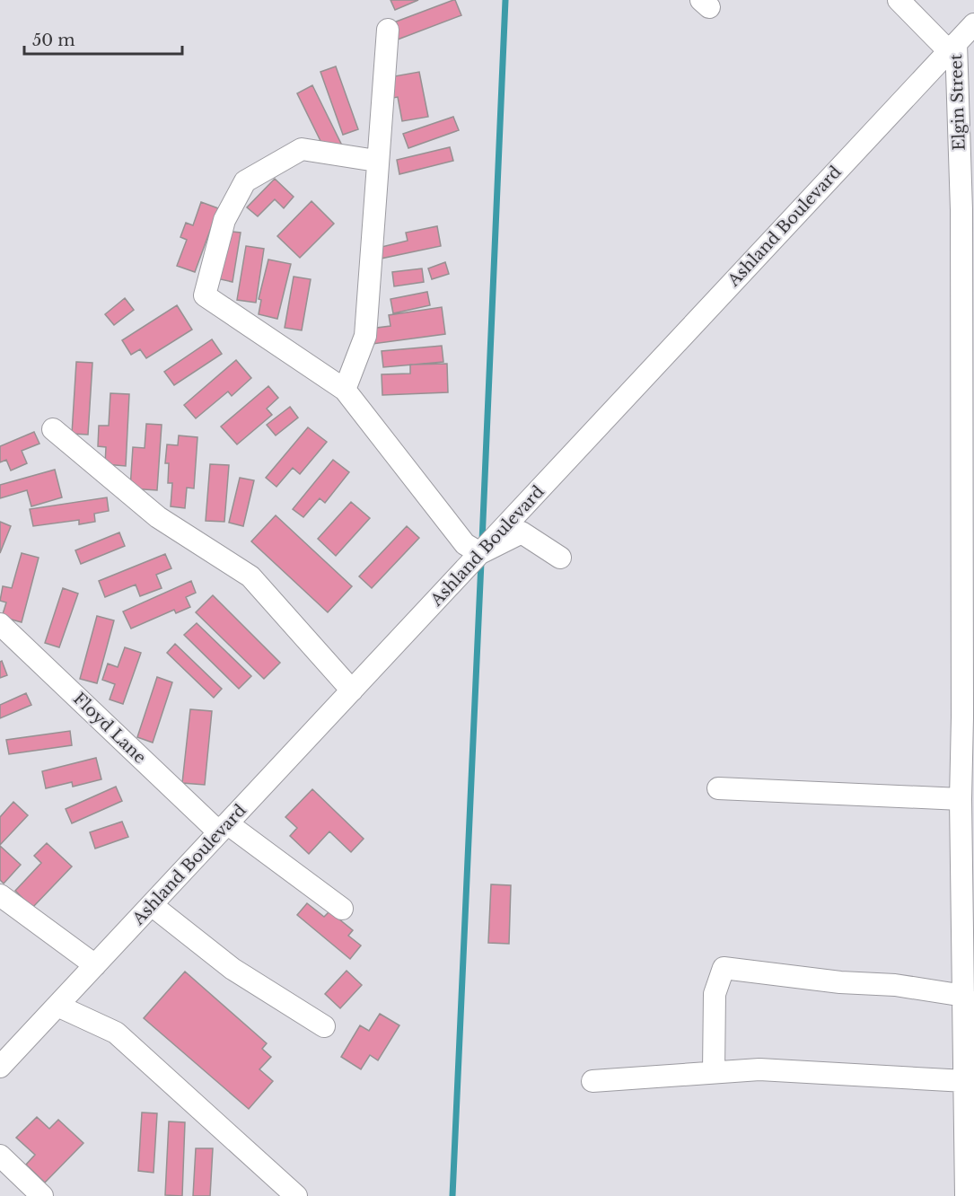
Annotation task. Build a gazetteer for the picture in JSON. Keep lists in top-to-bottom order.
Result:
{
  "streets": {
    "street": ["Elgin Street", "Ashland Boulevard", "Floyd Lane"]
  },
  "crossings": [
    ["Elgin Street", "Ashland Boulevard"],
    ["Ashland Boulevard", "Floyd Lane"]
  ],
  "scale_bar": "50 m"
}
